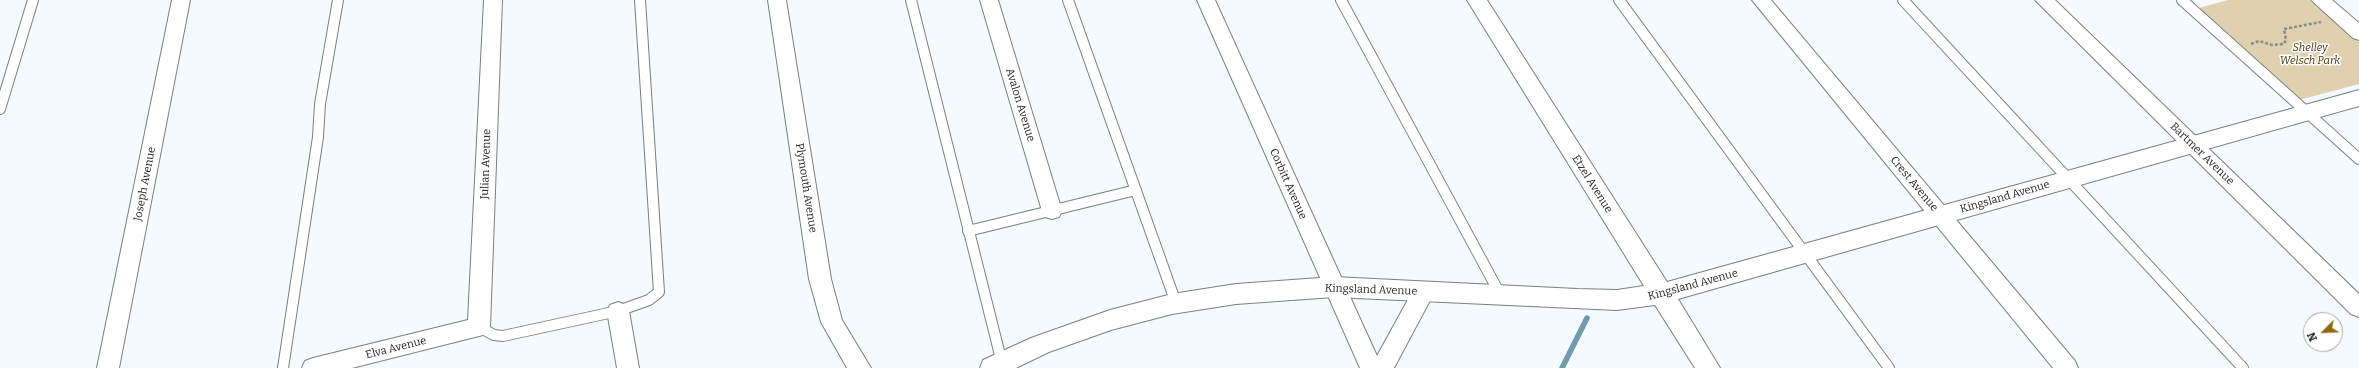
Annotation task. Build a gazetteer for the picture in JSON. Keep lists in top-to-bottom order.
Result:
{
  "streets": {
    "street": [
      "Avalon Avenue",
      "Bartmer Avenue",
      "Julian Avenue",
      "Joseph Avenue",
      "Corbitt Avenue",
      "Etzel Avenue",
      "Crest Avenue",
      "Plymouth Avenue",
      "Kingsland Avenue",
      "Elva Avenue"
    ]
  },
  "crossings": [
    ["Bartmer Avenue", "Kingsland Avenue"],
    ["Julian Avenue", "Elva Avenue"],
    ["Corbitt Avenue", "Kingsland Avenue"],
    ["Etzel Avenue", "Kingsland Avenue"],
    ["Crest Avenue", "Kingsland Avenue"]
  ],
  "parks": ["Shelley Welsch Park"],
  "north": "bottom left"
}
